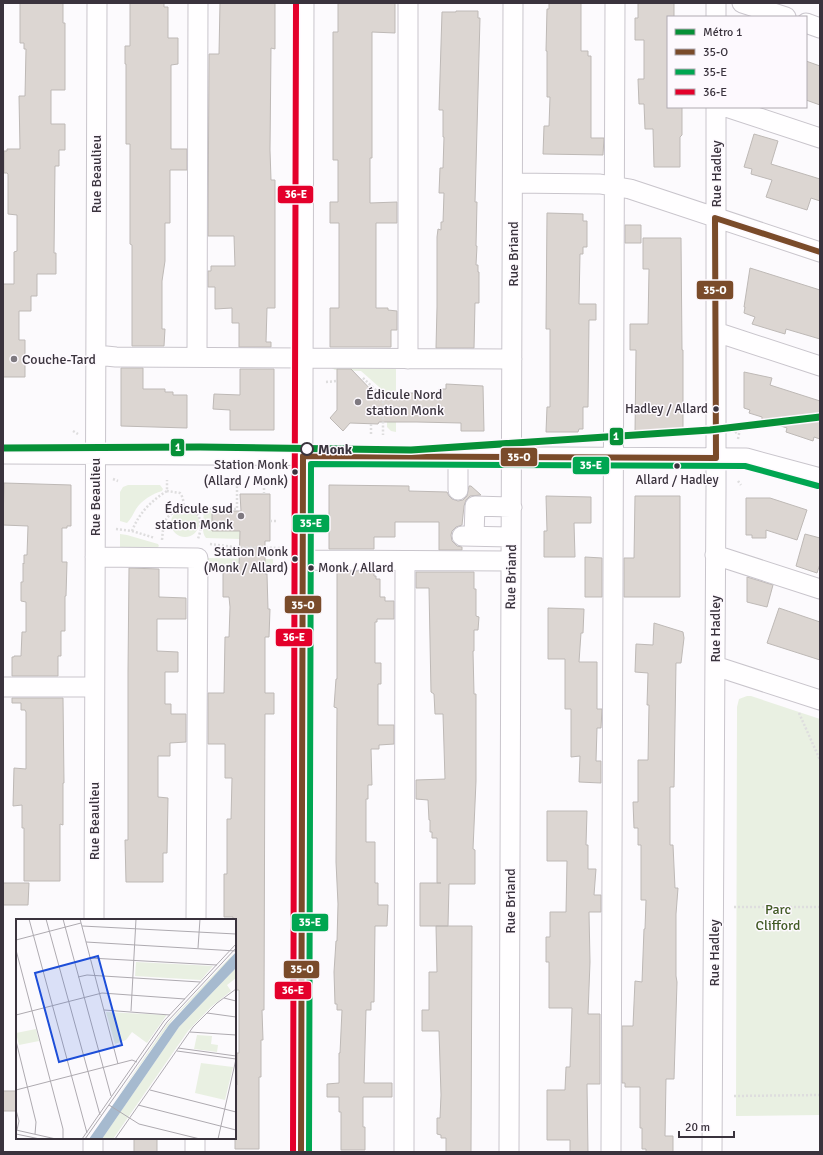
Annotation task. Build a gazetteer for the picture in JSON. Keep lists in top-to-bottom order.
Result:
{
  "streets": {
    "street": ["Rue Beaulieu", "Rue Hadley", "Rue Briand"]
  },
  "parks": ["Parc Clifford"],
  "places": [
    "Couche-Tard",
    "Édicule Nord station Monk",
    "Hadley / Allard",
    "Monk",
    "Allard / Hadley",
    "Station Monk (Allard / Monk)",
    "Édicule sud station Monk",
    "Station Monk (Monk / Allard)",
    "Monk / Allard"
  ],
  "lines": [
    "transit line 36-E",
    "transit line 35-O",
    "metro line 1",
    "transit line 35-E"
  ],
  "legend": [
    "Métro 1",
    "35-O",
    "35-E",
    "36-E"
  ],
  "scale_bar": "20 m"
}
